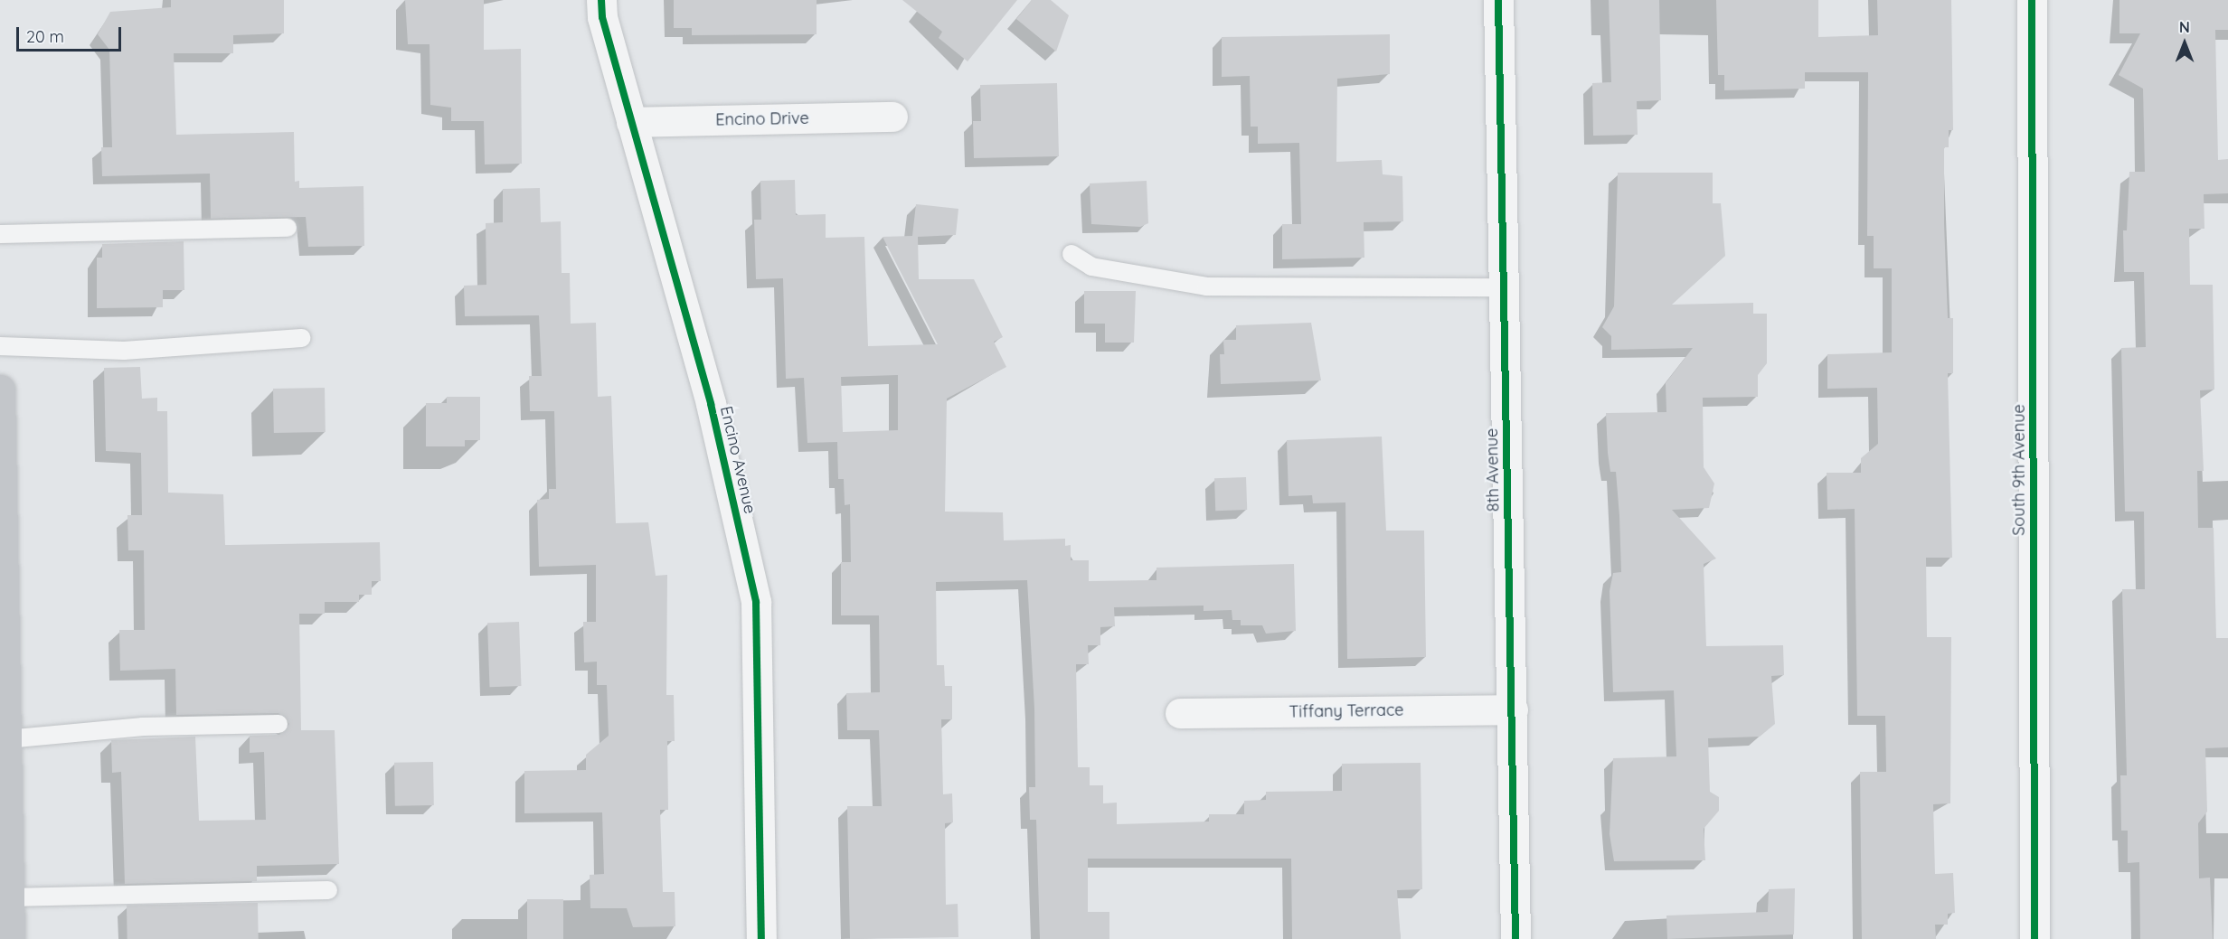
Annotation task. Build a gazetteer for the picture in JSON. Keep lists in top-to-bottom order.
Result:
{
  "streets": {
    "street": [
      "Encino Drive",
      "Encino Avenue",
      "8th Avenue",
      "South 9th Avenue",
      "Tiffany Terrace"
    ]
  },
  "crossings": [
    ["Encino Drive", "Encino Avenue"],
    ["8th Avenue", "Tiffany Terrace"]
  ],
  "scale_bar": "20 m",
  "north": "top"
}
